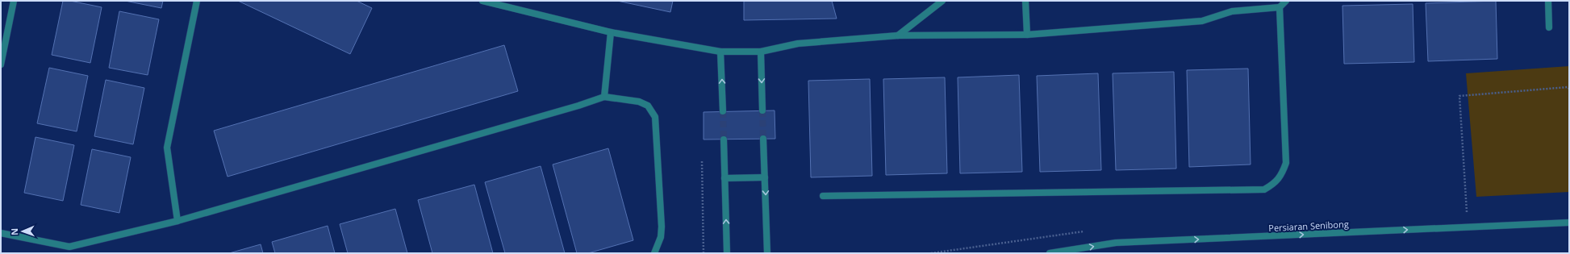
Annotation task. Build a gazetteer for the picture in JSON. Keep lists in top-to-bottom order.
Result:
{
  "streets": {
    "street": ["Persiaran Senibong"]
  },
  "one_way": ["Persiaran Senibong"],
  "north": "left"
}
